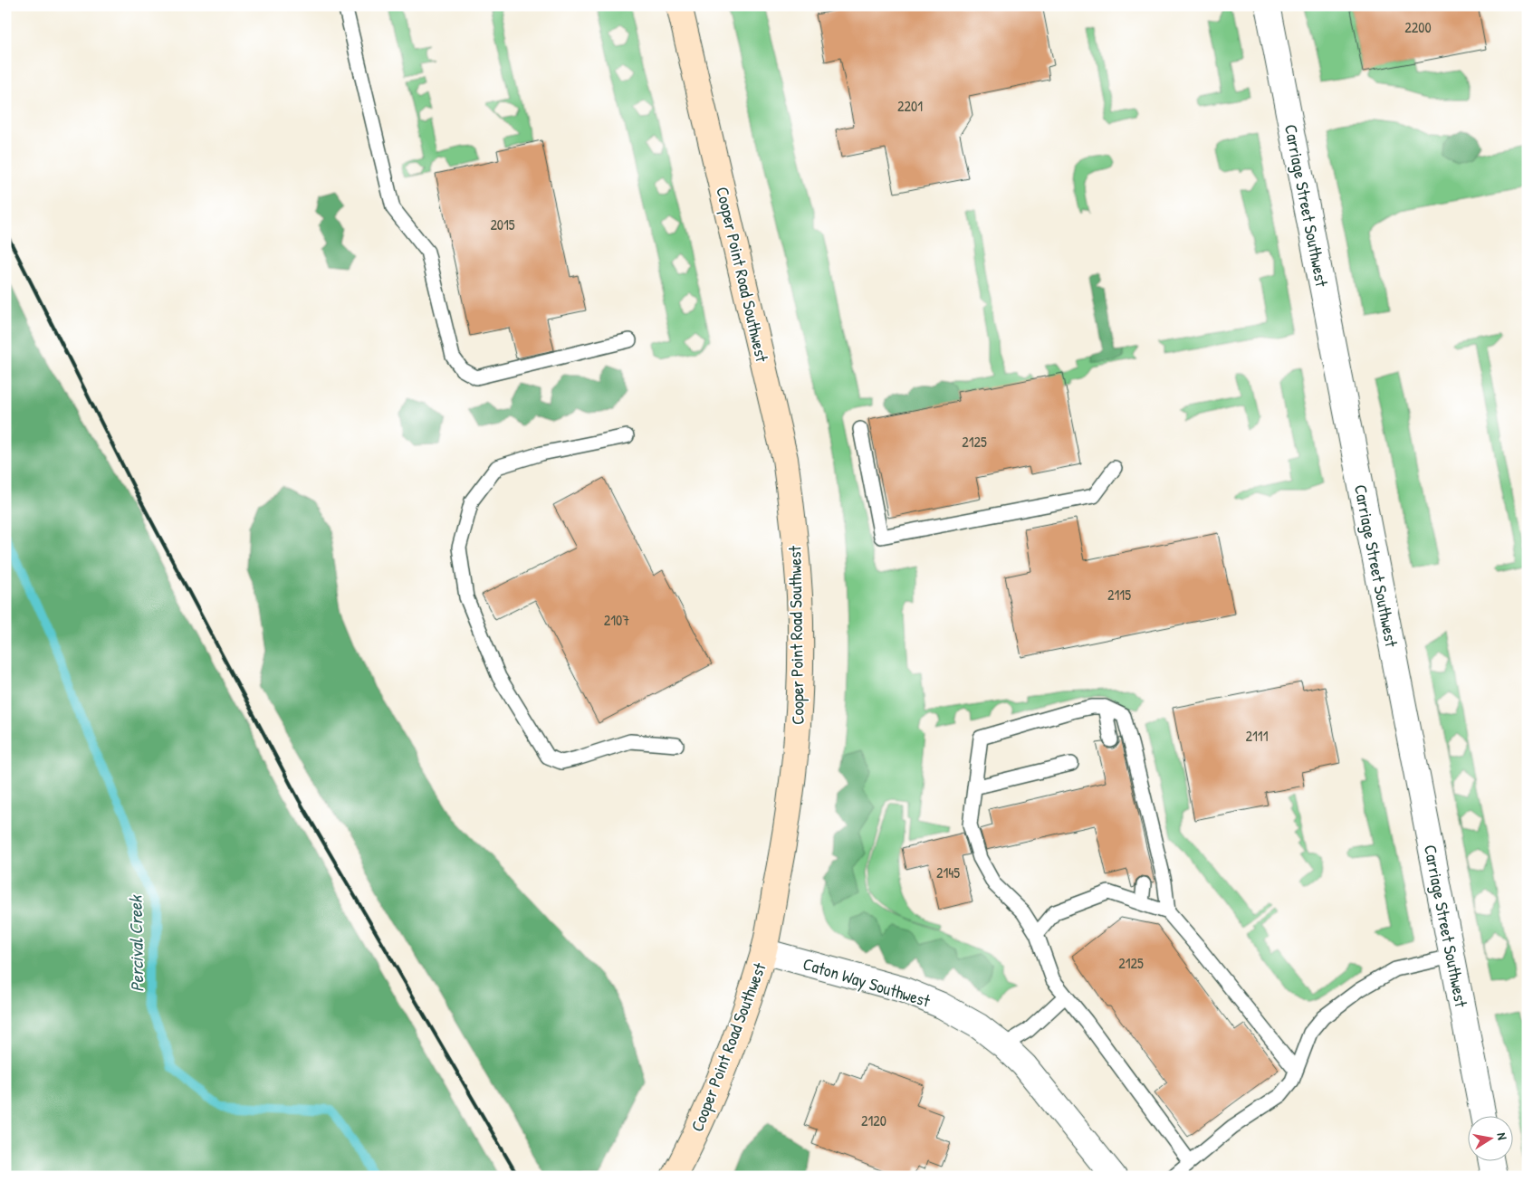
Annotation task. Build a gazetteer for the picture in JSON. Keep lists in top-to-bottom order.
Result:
{
  "streets": {
    "main road": ["Cooper Point Road Southwest"],
    "street": ["Carriage Street Southwest", "Caton Way Southwest"]
  },
  "crossings": [
    ["Cooper Point Road Southwest", "Caton Way Southwest"]
  ],
  "water": ["Percival Creek"],
  "house_numbers": [
    "2200",
    "2201",
    "2015",
    "2125",
    "2115",
    "2107",
    "2111",
    "2145",
    "2125",
    "2120"
  ],
  "north": "right"
}
